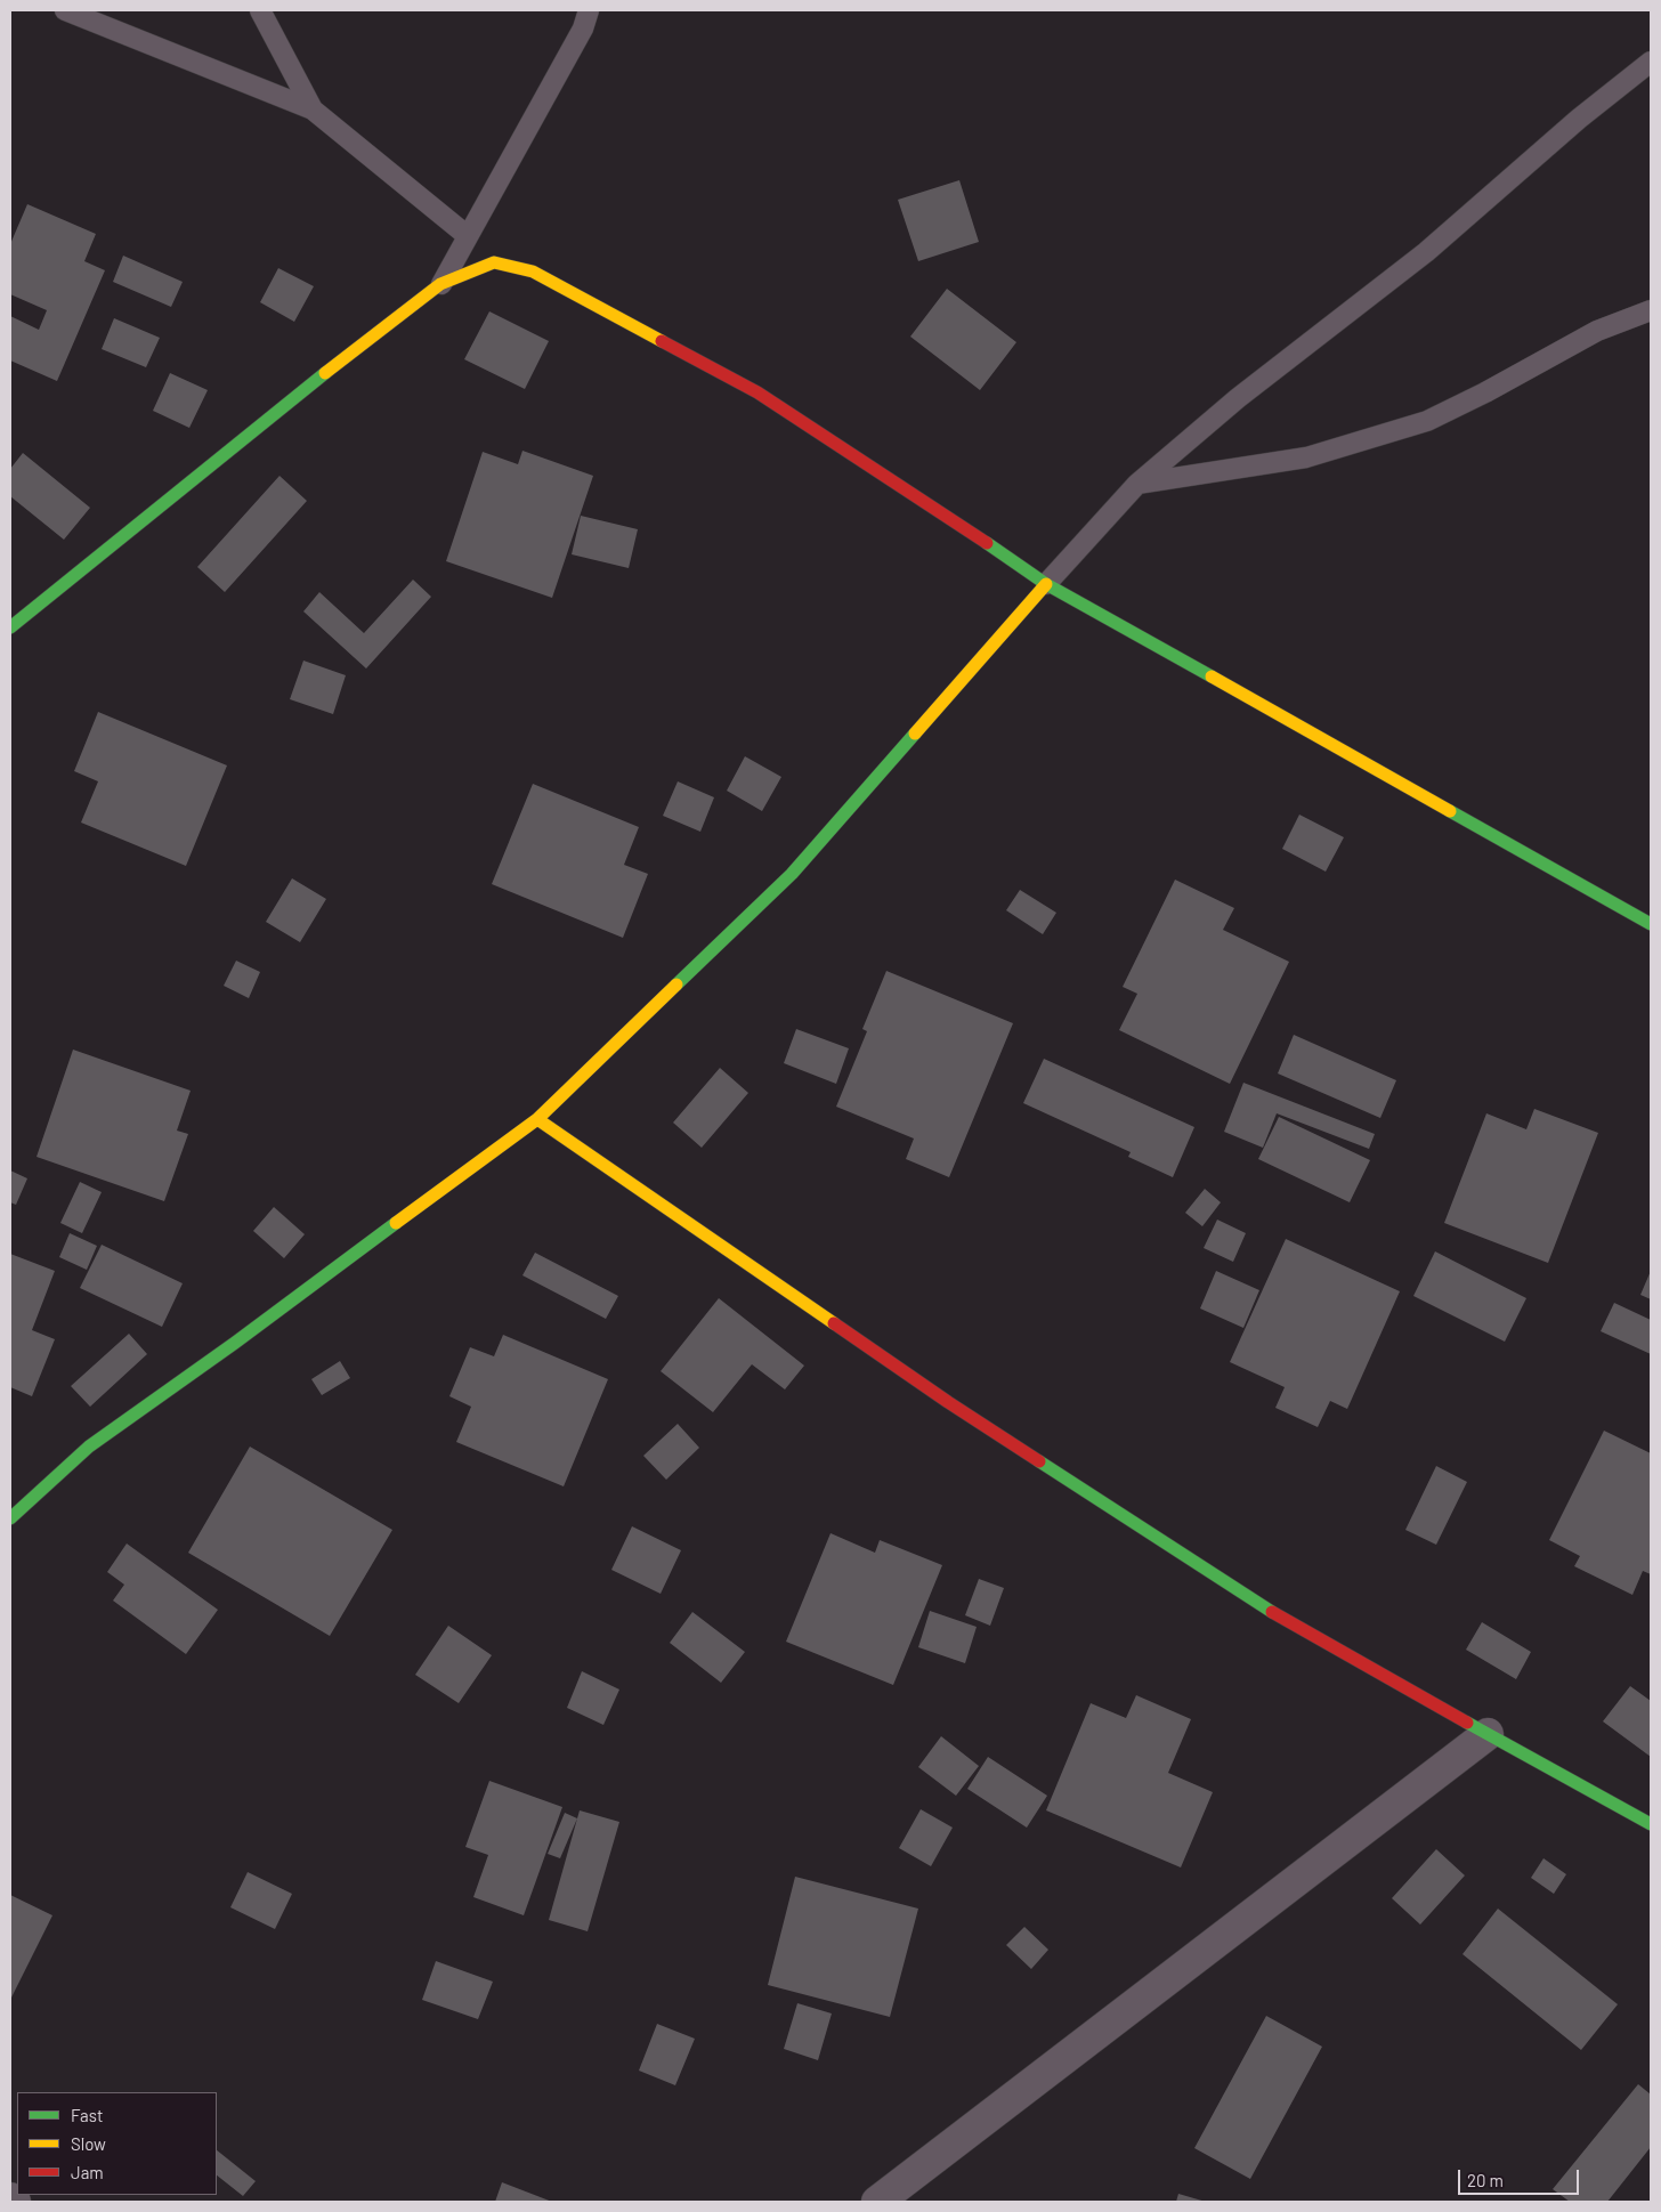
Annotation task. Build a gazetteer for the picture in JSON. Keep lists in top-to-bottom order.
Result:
{
  "legend": ["Fast", "Slow", "Jam"],
  "scale_bar": "20 m"
}
